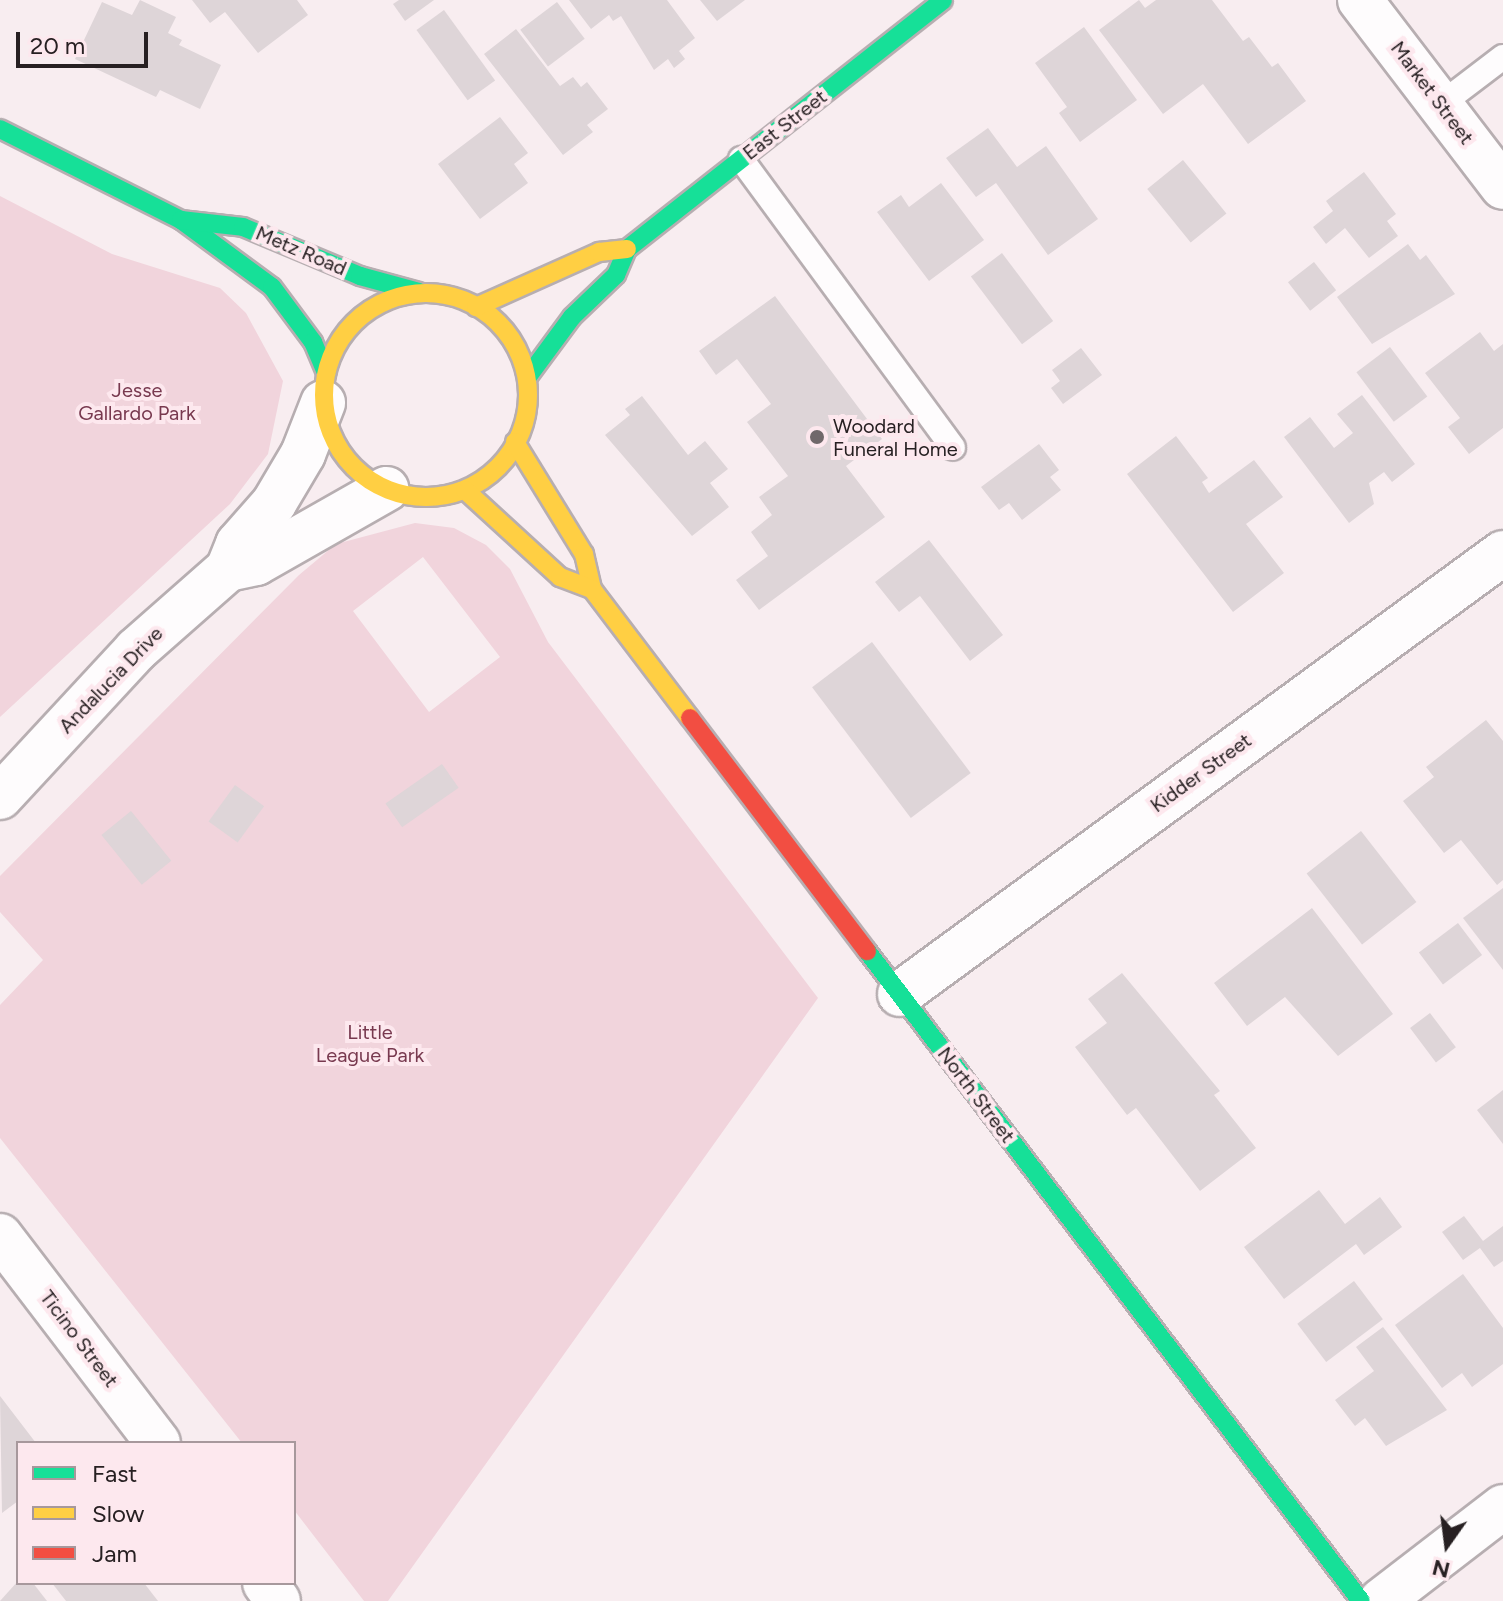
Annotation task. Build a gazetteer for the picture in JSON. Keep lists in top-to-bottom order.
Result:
{
  "streets": {
    "main road": ["East Street", "Metz Road", "North Street"],
    "street": [
      "Market Street",
      "Andalucia Drive",
      "Kidder Street",
      "Ticino Street"
    ]
  },
  "crossings": [
    ["East Street", "Metz Road"],
    ["East Street", "Andalucia Drive"],
    ["East Street", "North Street"],
    ["Metz Road", "Andalucia Drive"],
    ["Metz Road", "North Street"],
    ["Andalucia Drive", "North Street"],
    ["Kidder Street", "North Street"]
  ],
  "parks": ["Jesse Gallardo Park", "Little League Park"],
  "places": ["Woodard Funeral Home"],
  "legend": ["Fast", "Slow", "Jam"],
  "scale_bar": "20 m",
  "north": "bottom"
}
